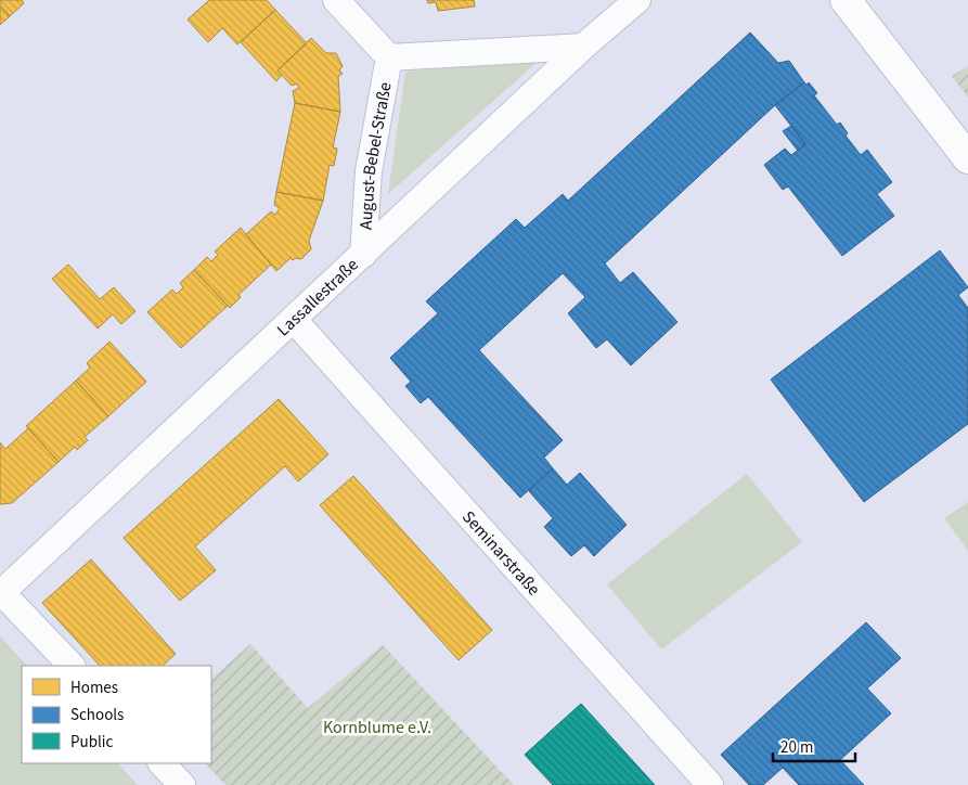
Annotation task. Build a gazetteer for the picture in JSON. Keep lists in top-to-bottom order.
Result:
{
  "streets": {
    "street": ["August-Bebel-Straße", "Lassallestraße", "Seminarstraße"]
  },
  "crossings": [
    ["August-Bebel-Straße", "Lassallestraße"],
    ["Lassallestraße", "Seminarstraße"]
  ],
  "parks": ["Kornblume e.V."],
  "legend": ["Homes", "Schools", "Public"],
  "scale_bar": "20 m"
}
